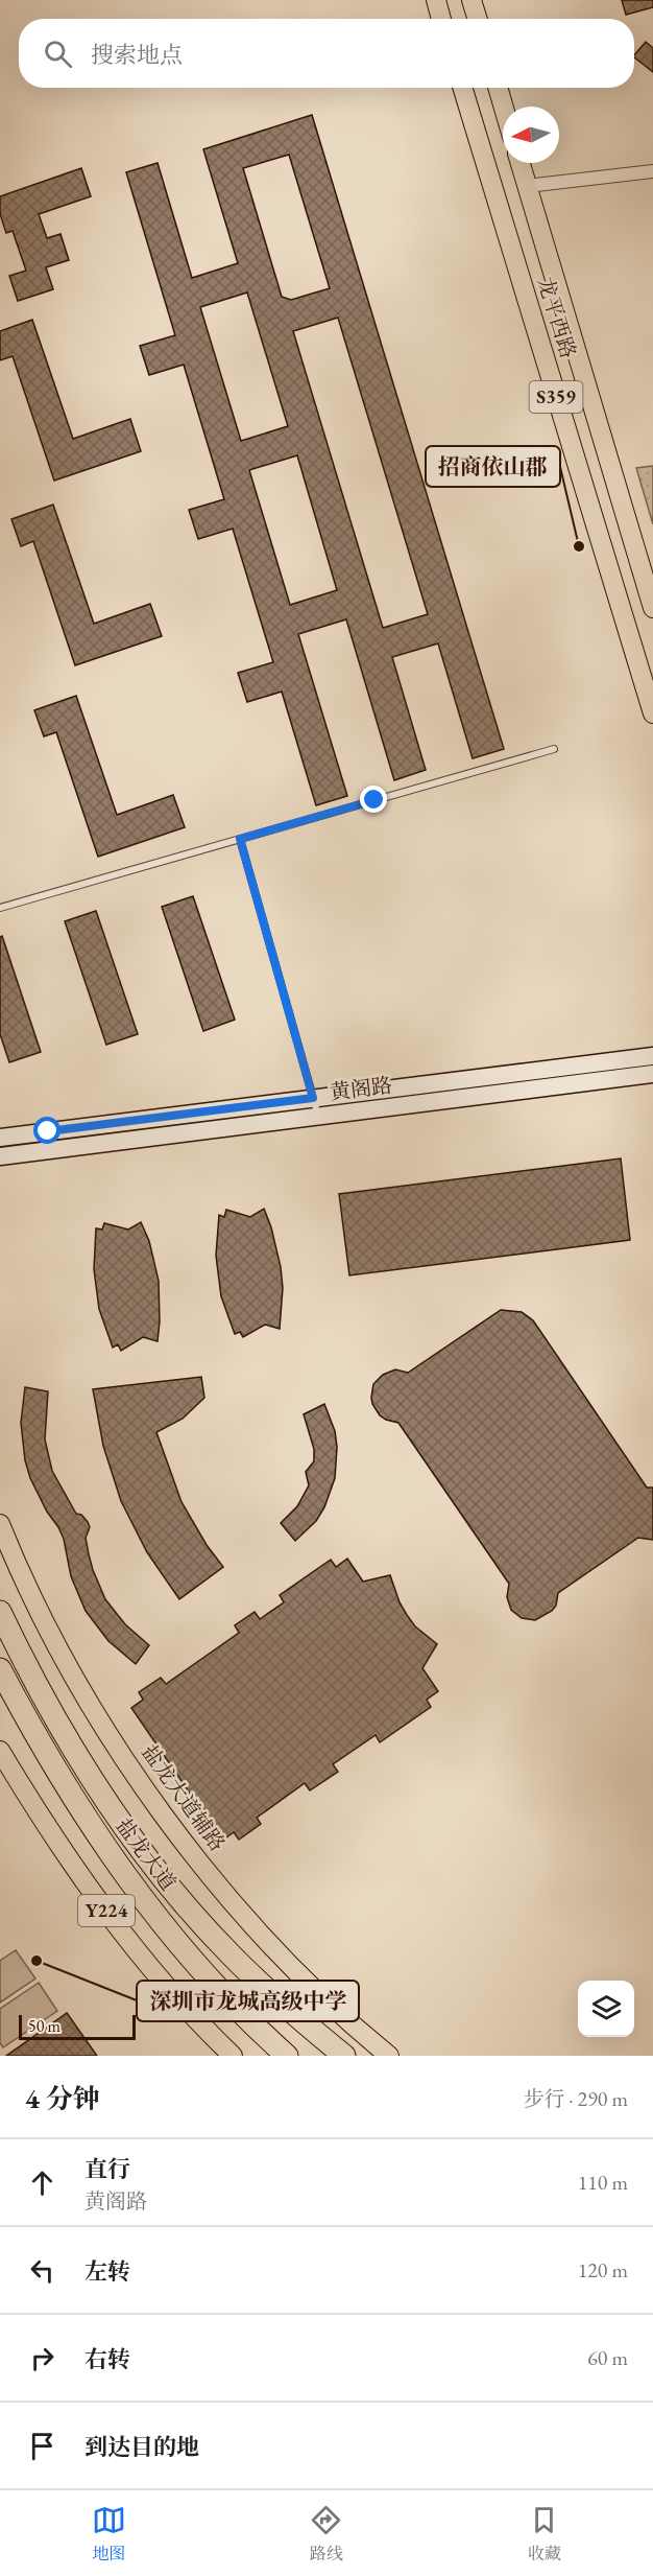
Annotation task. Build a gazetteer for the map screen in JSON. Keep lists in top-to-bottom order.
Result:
{
  "streets": {
    "highway": ["盐龙大道"],
    "main road": [
      "龙平西路",
      "S359",
      "黄阁路",
      "盐龙大道辅路",
      "Y224"
    ]
  },
  "places": ["招商依山郡", "深圳市龙城高级中学"],
  "scale_bar": "50 m",
  "north": "left",
  "page": {
    "search": "搜索地点",
    "scale": "50 m",
    "heading": ["4 分钟", "步行 · 290 m"],
    "list": [
      ["直行", "黄阁路", "110 m"],
      ["左转", "120 m"],
      ["右转", "60 m"],
      "到达目的地"
    ],
    "nav": ["地图", "路线", "收藏"]
  }
}
